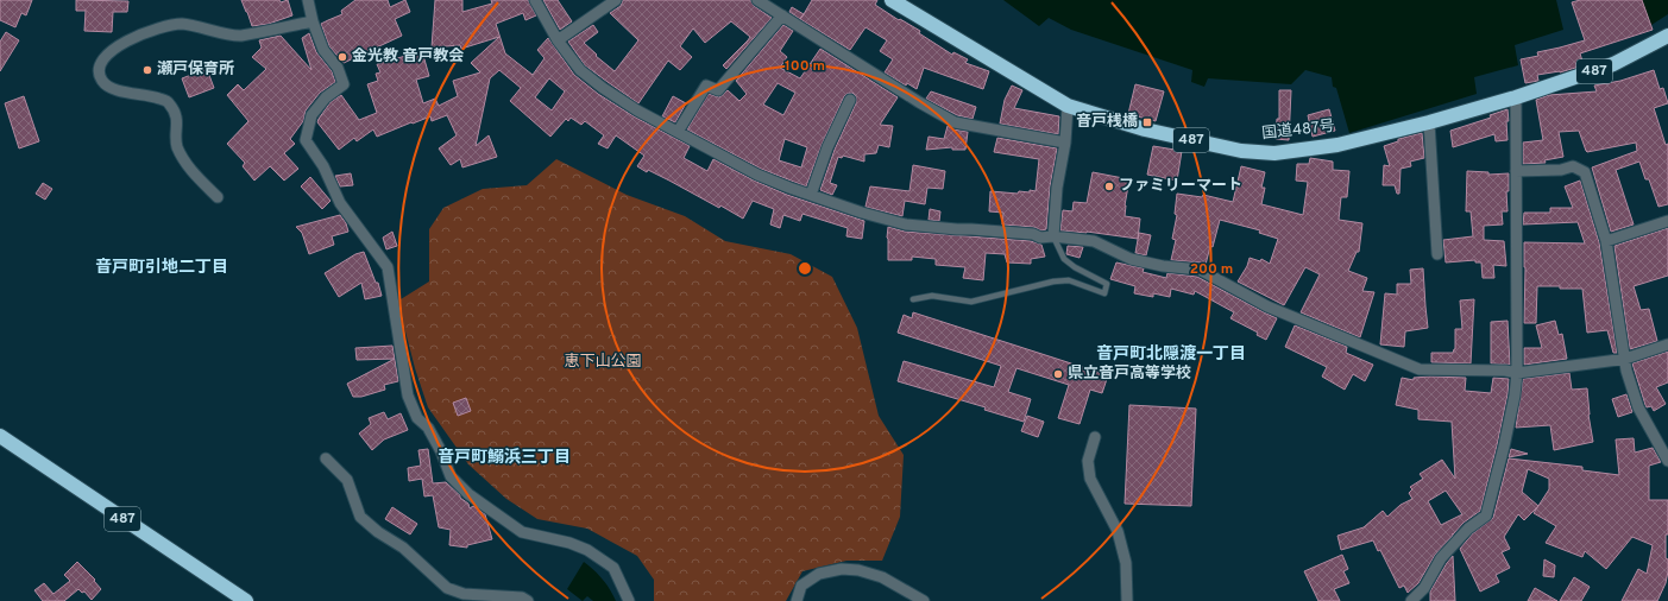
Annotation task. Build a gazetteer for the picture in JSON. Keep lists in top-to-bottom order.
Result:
{
  "streets": {
    "highway": ["487", "国道487号"]
  },
  "districts": ["音戸町引地二丁目", "音戸町北隠渡一丁目", "音戸町鰯浜三丁目"],
  "parks": ["恵下山公園"],
  "places": {
    "other": [
      "金光教 音戸教会",
      "瀬戸保育所",
      "ファミリーマート",
      "県立音戸高等学校"
    ],
    "transit": ["音戸桟橋"]
  },
  "rings": ["100 m", "200 m"]
}
